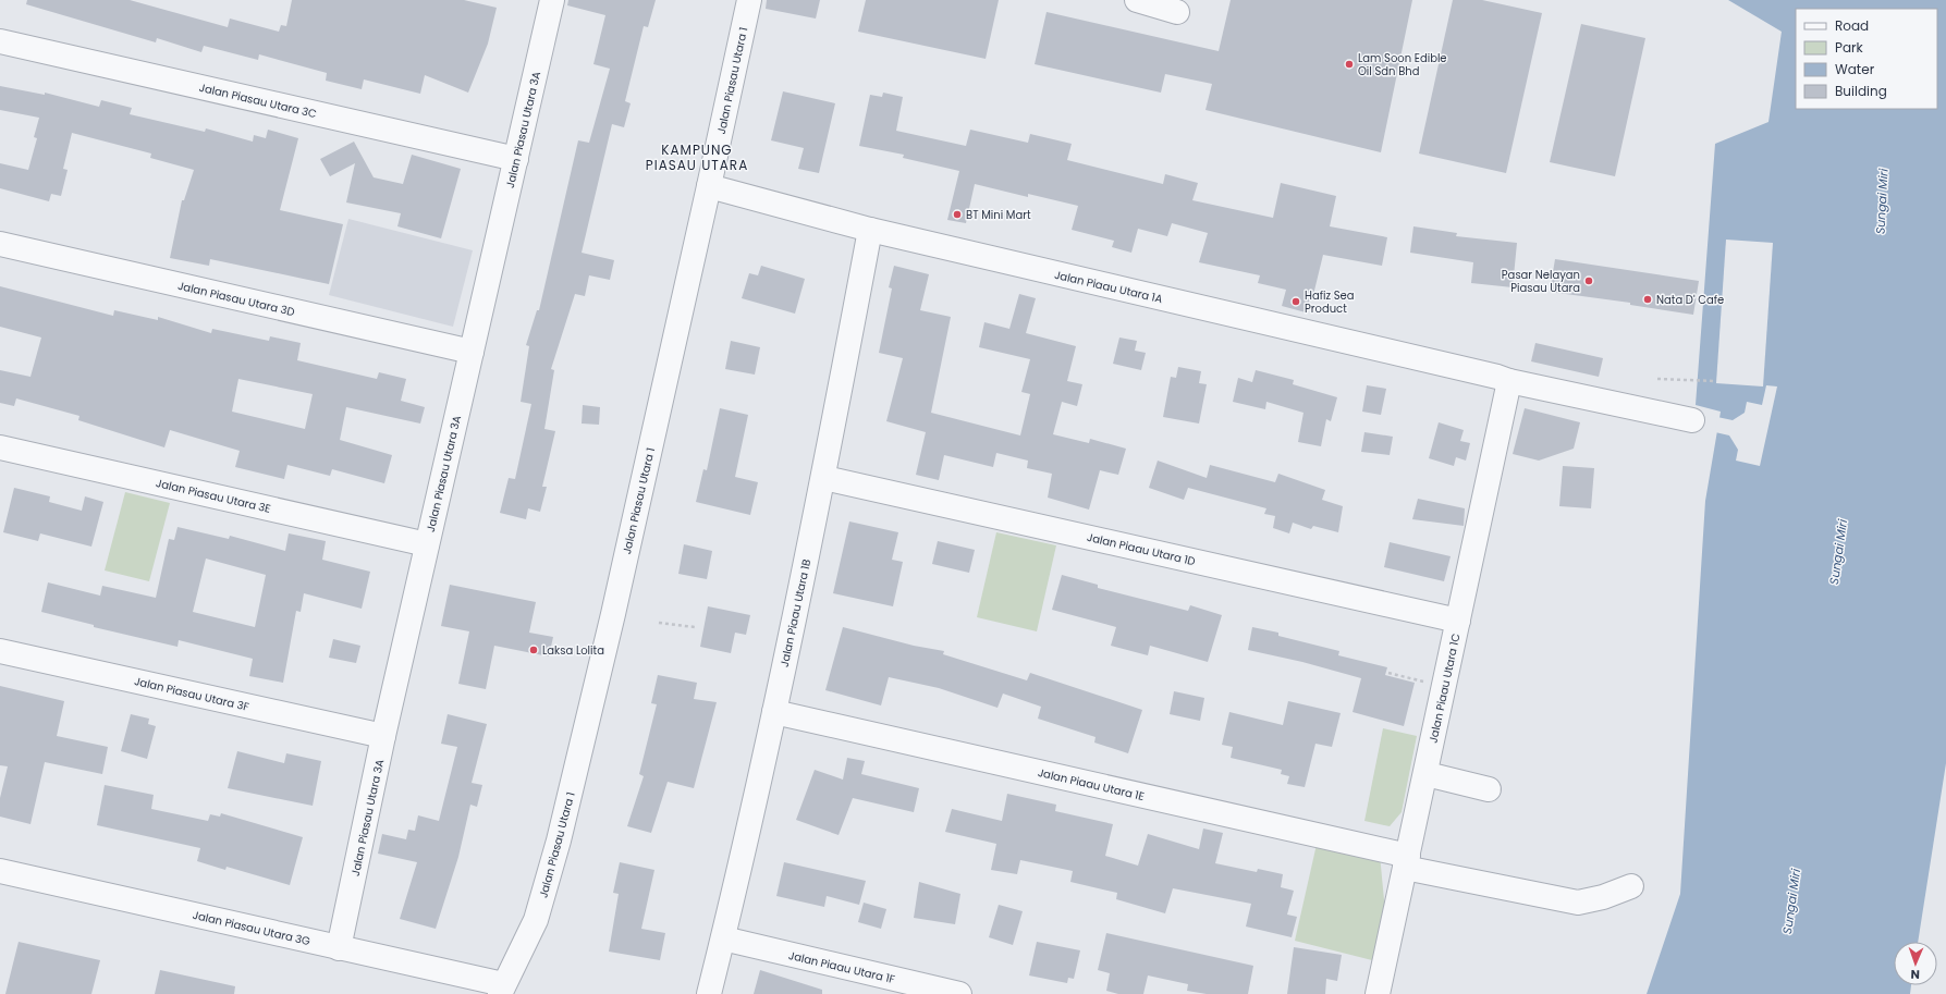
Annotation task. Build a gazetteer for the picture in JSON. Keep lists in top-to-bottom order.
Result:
{
  "streets": {
    "street": [
      "Jalan Piasau Utara 1",
      "Jalan Piasau Utara 3C",
      "Jalan Piasau Utara 3A",
      "Jalan Piaau Utara 1A",
      "Jalan Piasau Utara 3D",
      "Jalan Piasau Utara 3E",
      "Jalan Piaau Utara 1D",
      "Jalan Piaau Utara 1B",
      "Jalan Piaau Utara 1C",
      "Jalan Piasau Utara 3F",
      "Jalan Piaau Utara 1E",
      "Jalan Piasau Utara 3G",
      "Jalan Piaau Utara 1F"
    ]
  },
  "crossings": [
    ["Jalan Piasau Utara 1", "Jalan Piaau Utara 1A"],
    ["Jalan Piasau Utara 1", "Jalan Piasau Utara 3G"],
    ["Jalan Piasau Utara 3C", "Jalan Piasau Utara 3A"],
    ["Jalan Piasau Utara 3A", "Jalan Piasau Utara 3D"],
    ["Jalan Piasau Utara 3A", "Jalan Piasau Utara 3E"],
    ["Jalan Piasau Utara 3A", "Jalan Piasau Utara 3F"],
    ["Jalan Piasau Utara 3A", "Jalan Piasau Utara 3G"],
    ["Jalan Piaau Utara 1A", "Jalan Piaau Utara 1B"],
    ["Jalan Piaau Utara 1A", "Jalan Piaau Utara 1C"],
    ["Jalan Piaau Utara 1D", "Jalan Piaau Utara 1B"],
    ["Jalan Piaau Utara 1D", "Jalan Piaau Utara 1C"],
    ["Jalan Piaau Utara 1B", "Jalan Piaau Utara 1E"],
    ["Jalan Piaau Utara 1B", "Jalan Piaau Utara 1F"],
    ["Jalan Piaau Utara 1C", "Jalan Piaau Utara 1E"]
  ],
  "districts": ["KAMPUNG PIASAU UTARA"],
  "water": ["Sungai Miri"],
  "places": [
    "Lam Soon Edible Oil Sdn Bhd",
    "BT Mini Mart",
    "Pasar Nelayan Piasau Utara",
    "Nata D' Cafe",
    "Hafiz Sea Product",
    "Laksa Lolita"
  ],
  "legend": [
    "Road",
    "Park",
    "Water",
    "Building"
  ],
  "north": "bottom"
}
